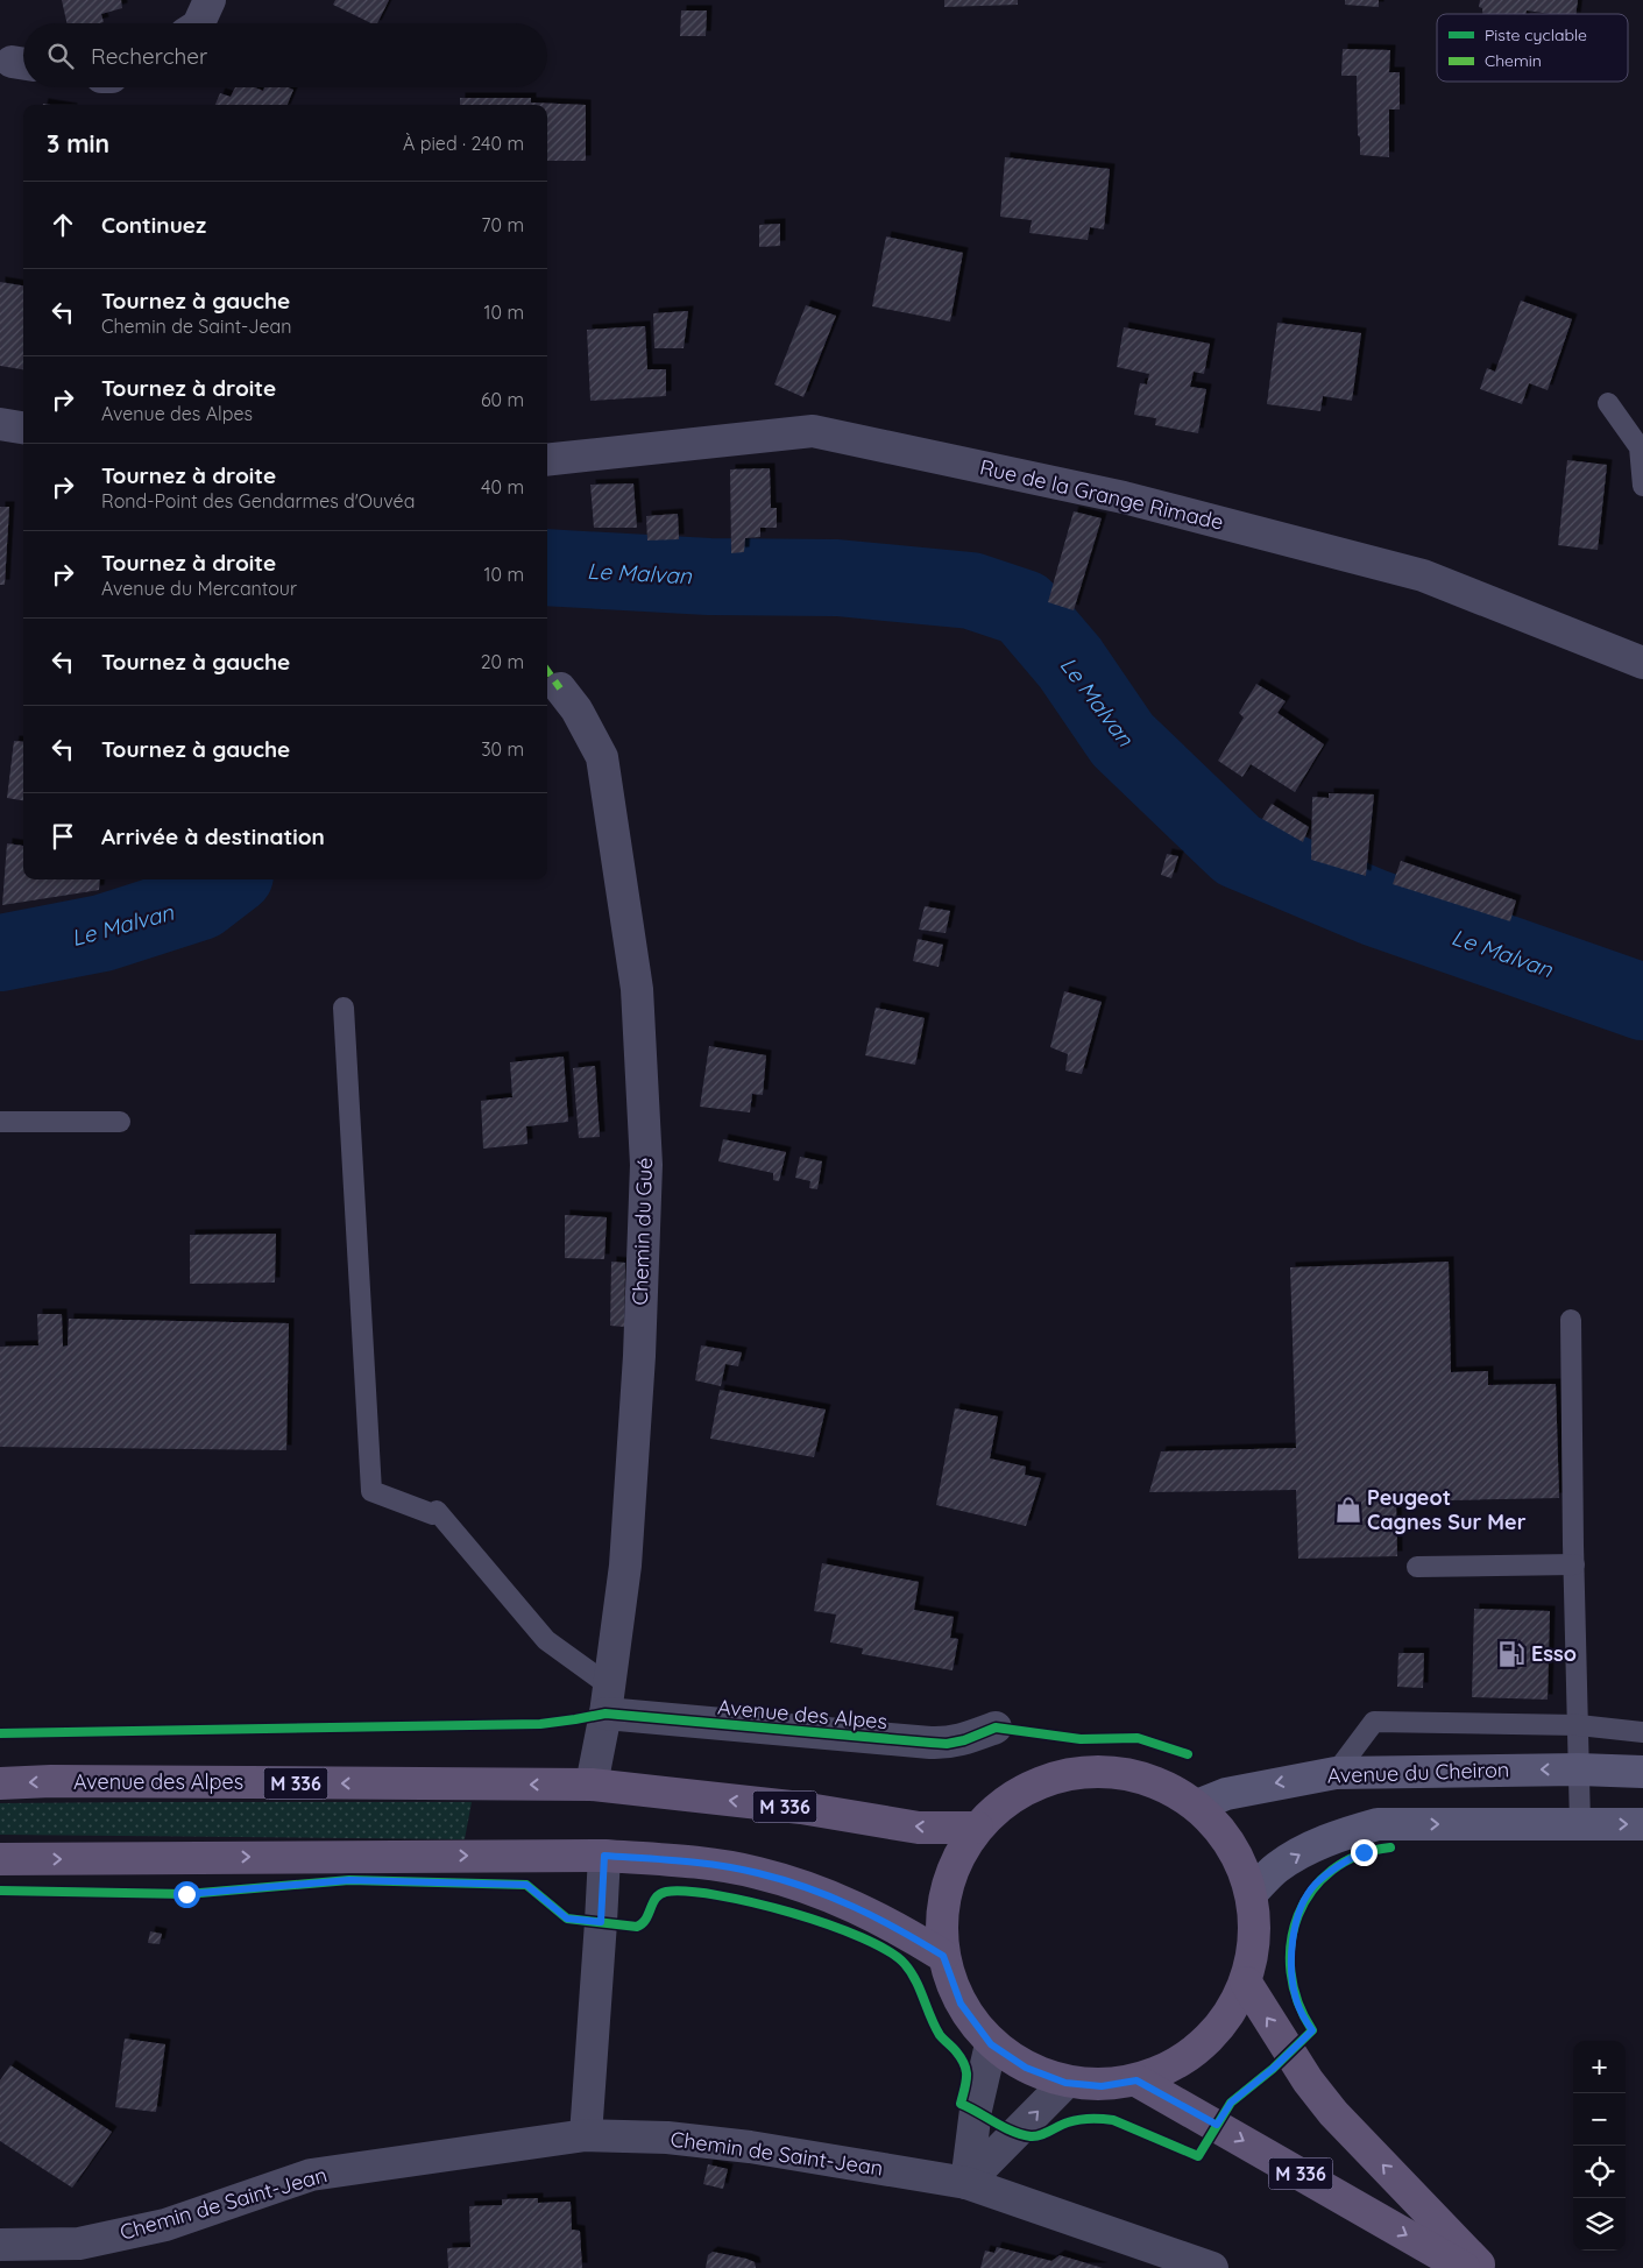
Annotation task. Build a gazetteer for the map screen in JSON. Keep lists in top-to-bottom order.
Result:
{
  "streets": {
    "main road": ["Avenue des Alpes", "Avenue du Cheiron", "M 336"],
    "street": ["Rue de la Grange Rimade", "Chemin du Gué", "Chemin de Saint-Jean"]
  },
  "crossings": [
    ["Chemin du Gué", "Avenue des Alpes"]
  ],
  "water": ["Le Malvan"],
  "places": {
    "shop": ["Peugeot Cagnes Sur Mer"],
    "fuel station": ["Esso"]
  },
  "legend": ["Piste cyclable", "Chemin"],
  "page": {
    "search": "Rechercher",
    "heading": ["3 min", "À pied · 240 m"],
    "list": [
      ["Continuez", "70 m"],
      ["Tournez à gauche", "Chemin de Saint-Jean", "10 m"],
      ["Tournez à droite", "Avenue des Alpes", "60 m"],
      ["Tournez à droite", "Rond-Point des Gendarmes d'Ouvéa", "40 m"],
      ["Tournez à droite", "Avenue du Mercantour", "10 m"],
      ["Tournez à gauche", "20 m"],
      ["Tournez à gauche", "30 m"],
      "Arrivée à destination"
    ],
    "map_buttons": ["+", "−"]
  }
}
